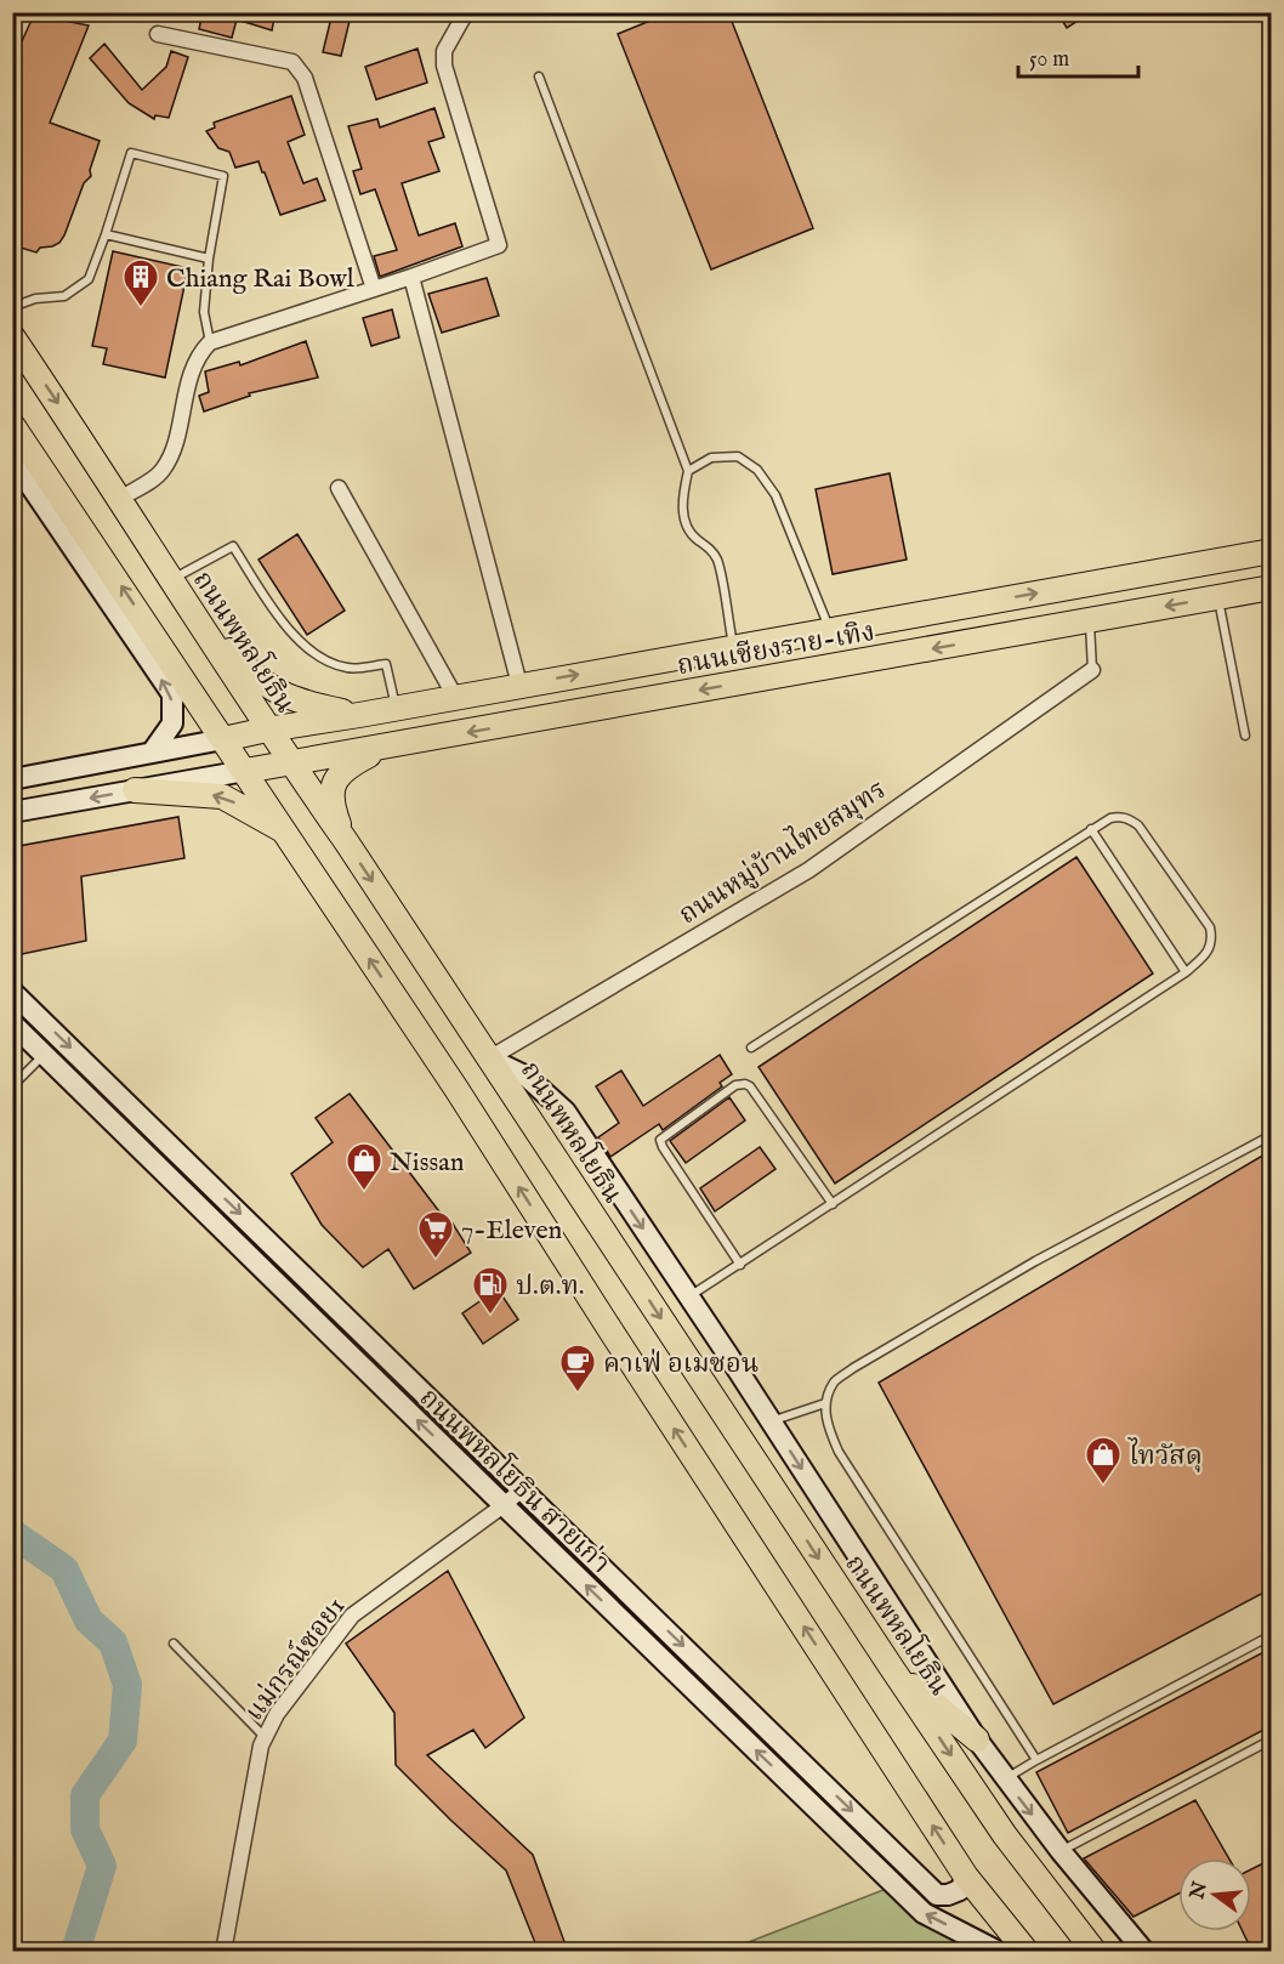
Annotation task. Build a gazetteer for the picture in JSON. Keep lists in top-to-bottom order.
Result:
{
  "streets": {
    "main road": ["ถนนพหลโยธิน", "ถนนเชียงราย-เทิง", "ถนนพหลโยธิน สายเก่า"],
    "street": ["ถนนหมู่บ้านไทยสมุทร", "แม่กรณ์ซอย1"]
  },
  "crossings": [
    ["ถนนพหลโยธิน", "ถนนเชียงราย-เทิง"],
    ["ถนนพหลโยธิน", "ถนนหมู่บ้านไทยสมุทร"],
    ["ถนนพหลโยธิน สายเก่า", "แม่กรณ์ซอย1"]
  ],
  "places": {
    "building": ["Chiang Rai Bowl"],
    "shop": ["Nissan", "ไทวัสดุ"],
    "supermarket": ["7-Eleven"],
    "fuel station": ["ป.ต.ท."],
    "cafe": ["คาเฟ่ อเมซอน"]
  },
  "scale_bar": "50 m",
  "north": "left"
}
